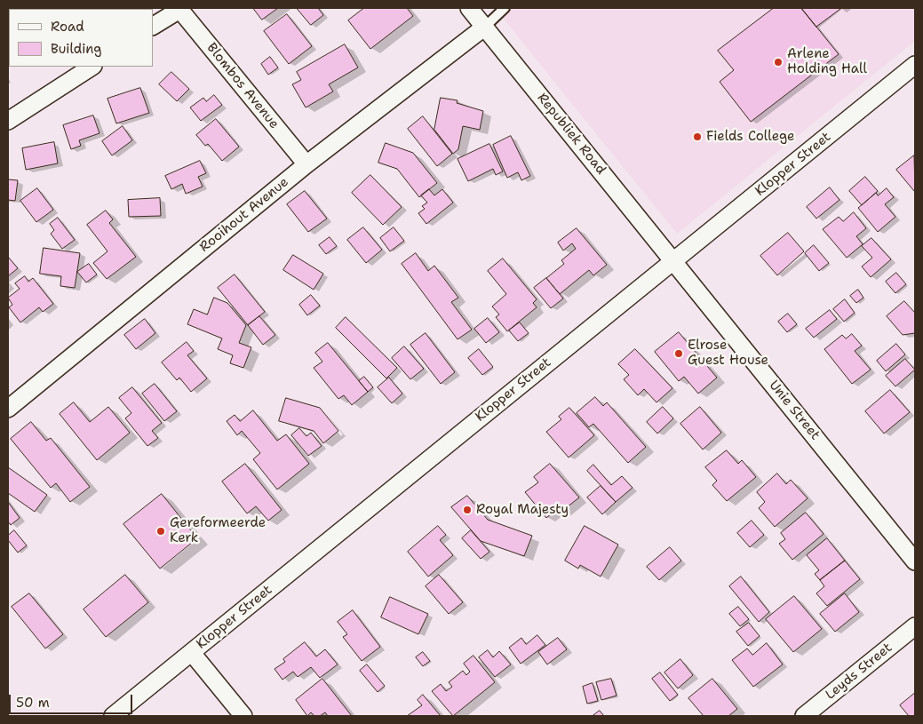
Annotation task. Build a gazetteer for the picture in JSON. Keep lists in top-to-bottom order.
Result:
{
  "streets": {
    "street": [
      "Blombos Avenue",
      "Republiek Road",
      "Klopper Street",
      "Rooihout Avenue",
      "Unie Street",
      "Leyds Street"
    ]
  },
  "crossings": [
    ["Blombos Avenue", "Rooihout Avenue"],
    ["Republiek Road", "Klopper Street"],
    ["Republiek Road", "Rooihout Avenue"],
    ["Republiek Road", "Unie Street"],
    ["Klopper Street", "Unie Street"]
  ],
  "places": [
    "Arlene Holding Hall",
    "Fields College",
    "Elrose Guest House",
    "Royal Majesty",
    "Gereformeerde Kerk"
  ],
  "legend": ["Road", "Building"],
  "scale_bar": "50 m"
}
